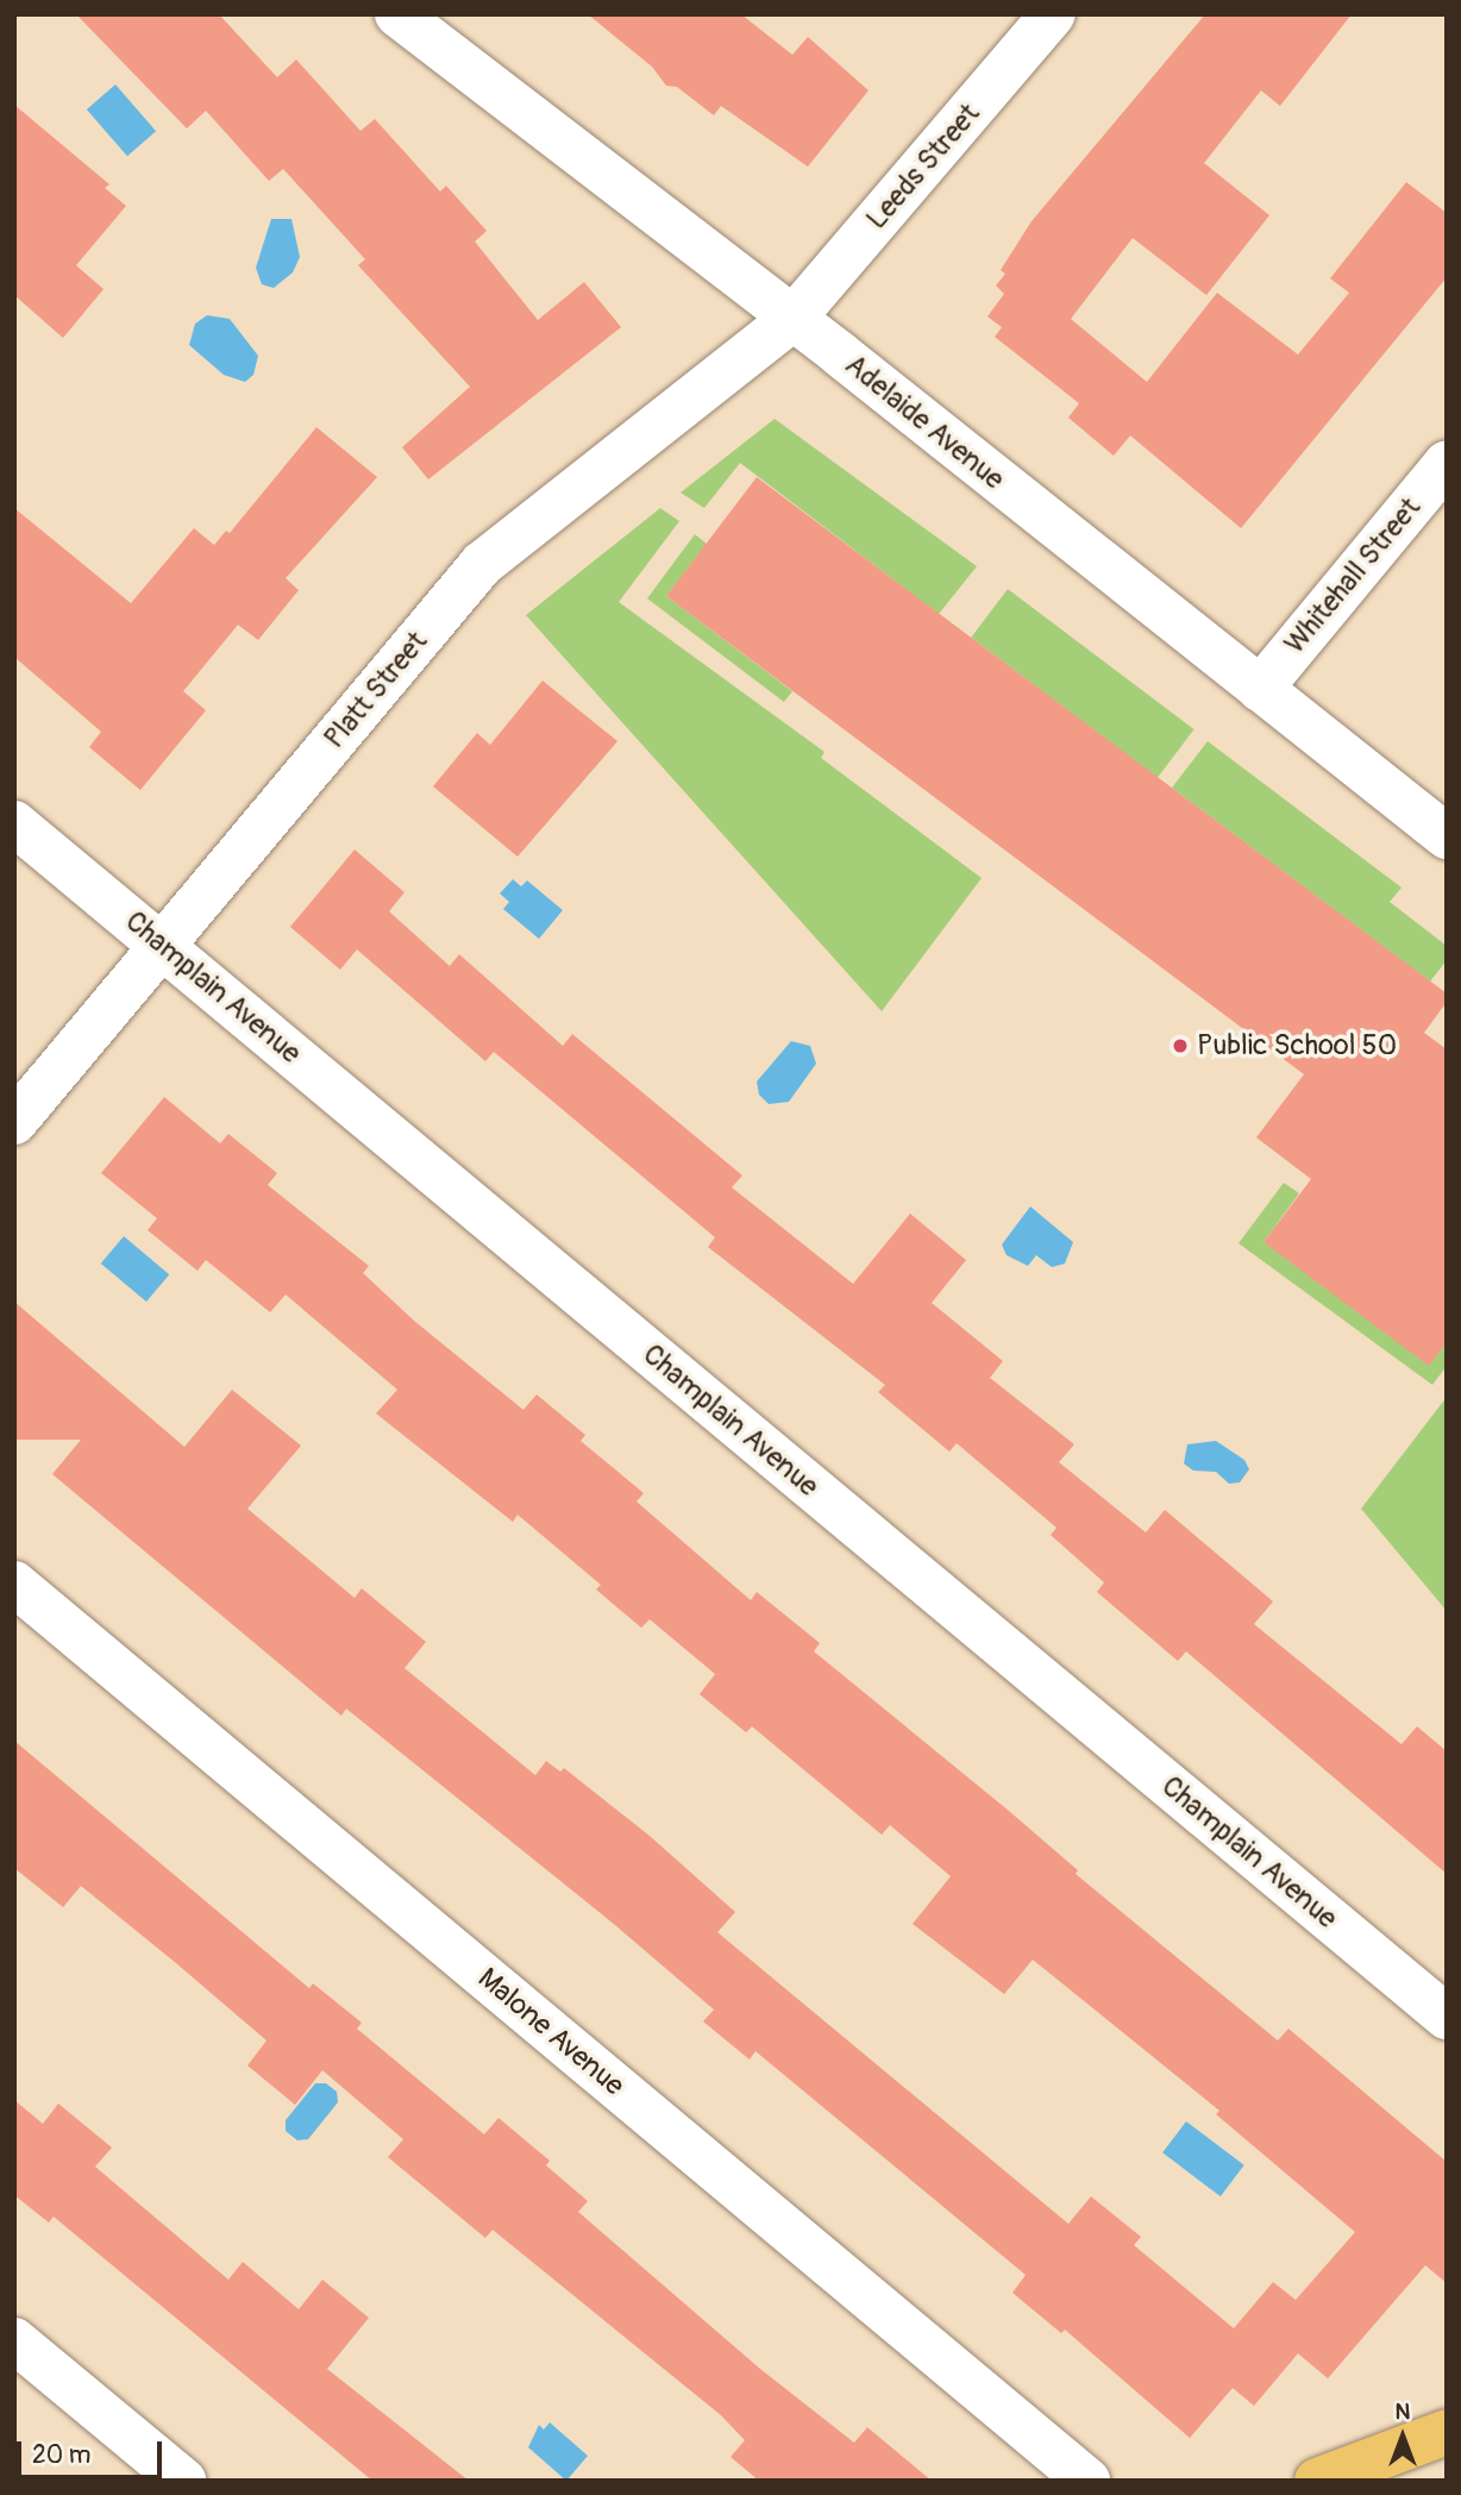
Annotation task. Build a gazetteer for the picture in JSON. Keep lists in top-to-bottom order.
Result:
{
  "streets": {
    "street": [
      "Leeds Street",
      "Adelaide Avenue",
      "Whitehall Street",
      "Platt Street",
      "Champlain Avenue",
      "Malone Avenue"
    ]
  },
  "crossings": [
    ["Leeds Street", "Adelaide Avenue"],
    ["Leeds Street", "Platt Street"],
    ["Adelaide Avenue", "Whitehall Street"],
    ["Adelaide Avenue", "Platt Street"],
    ["Platt Street", "Champlain Avenue"]
  ],
  "places": ["Public School 50"],
  "scale_bar": "20 m",
  "north": "top"
}
